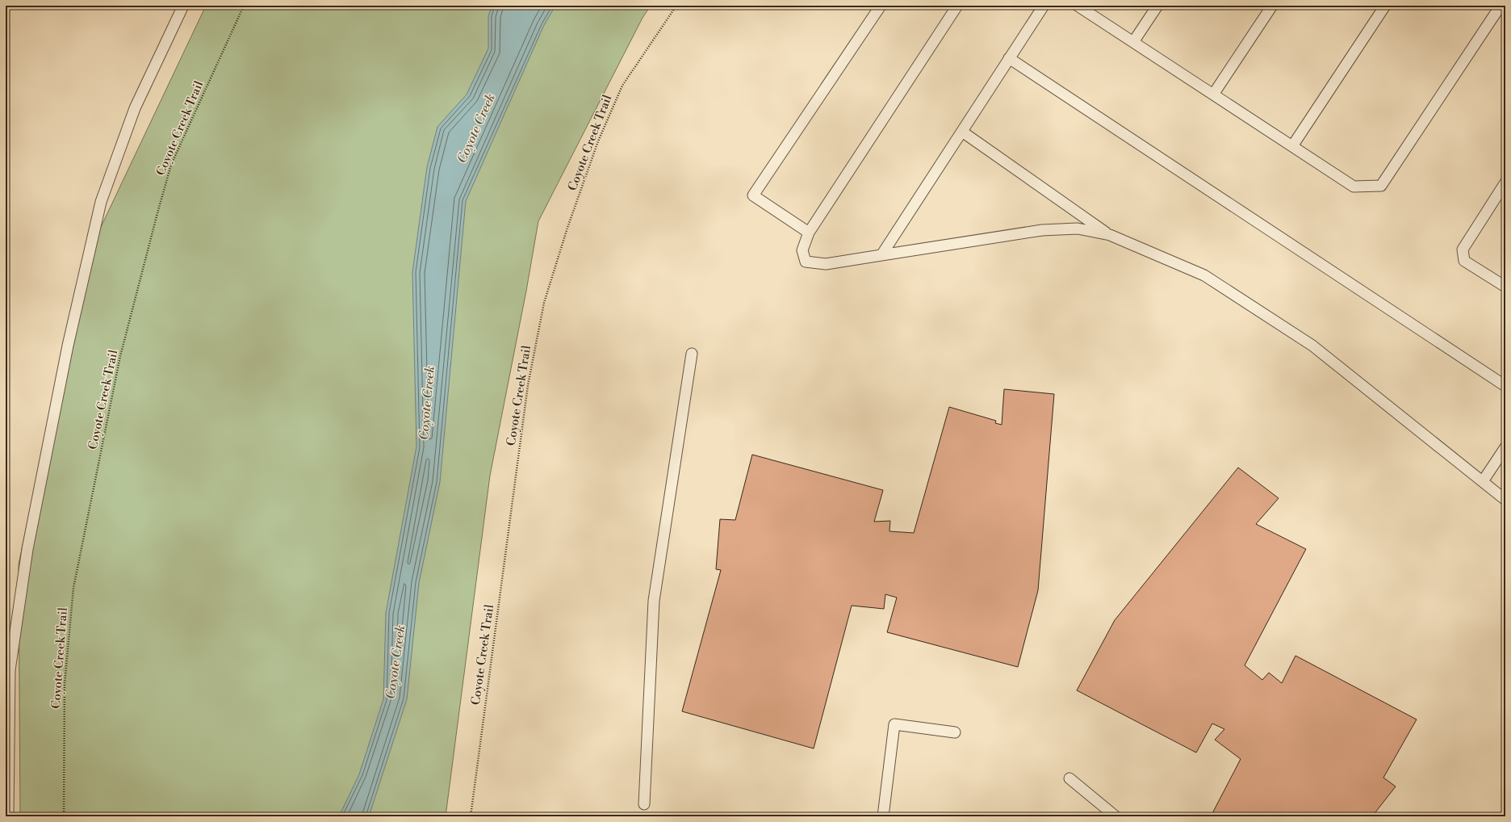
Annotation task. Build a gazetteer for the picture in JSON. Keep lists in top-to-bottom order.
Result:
{
  "streets": {
    "path": ["Coyote Creek Trail"]
  },
  "water": ["Coyote Creek"]
}
